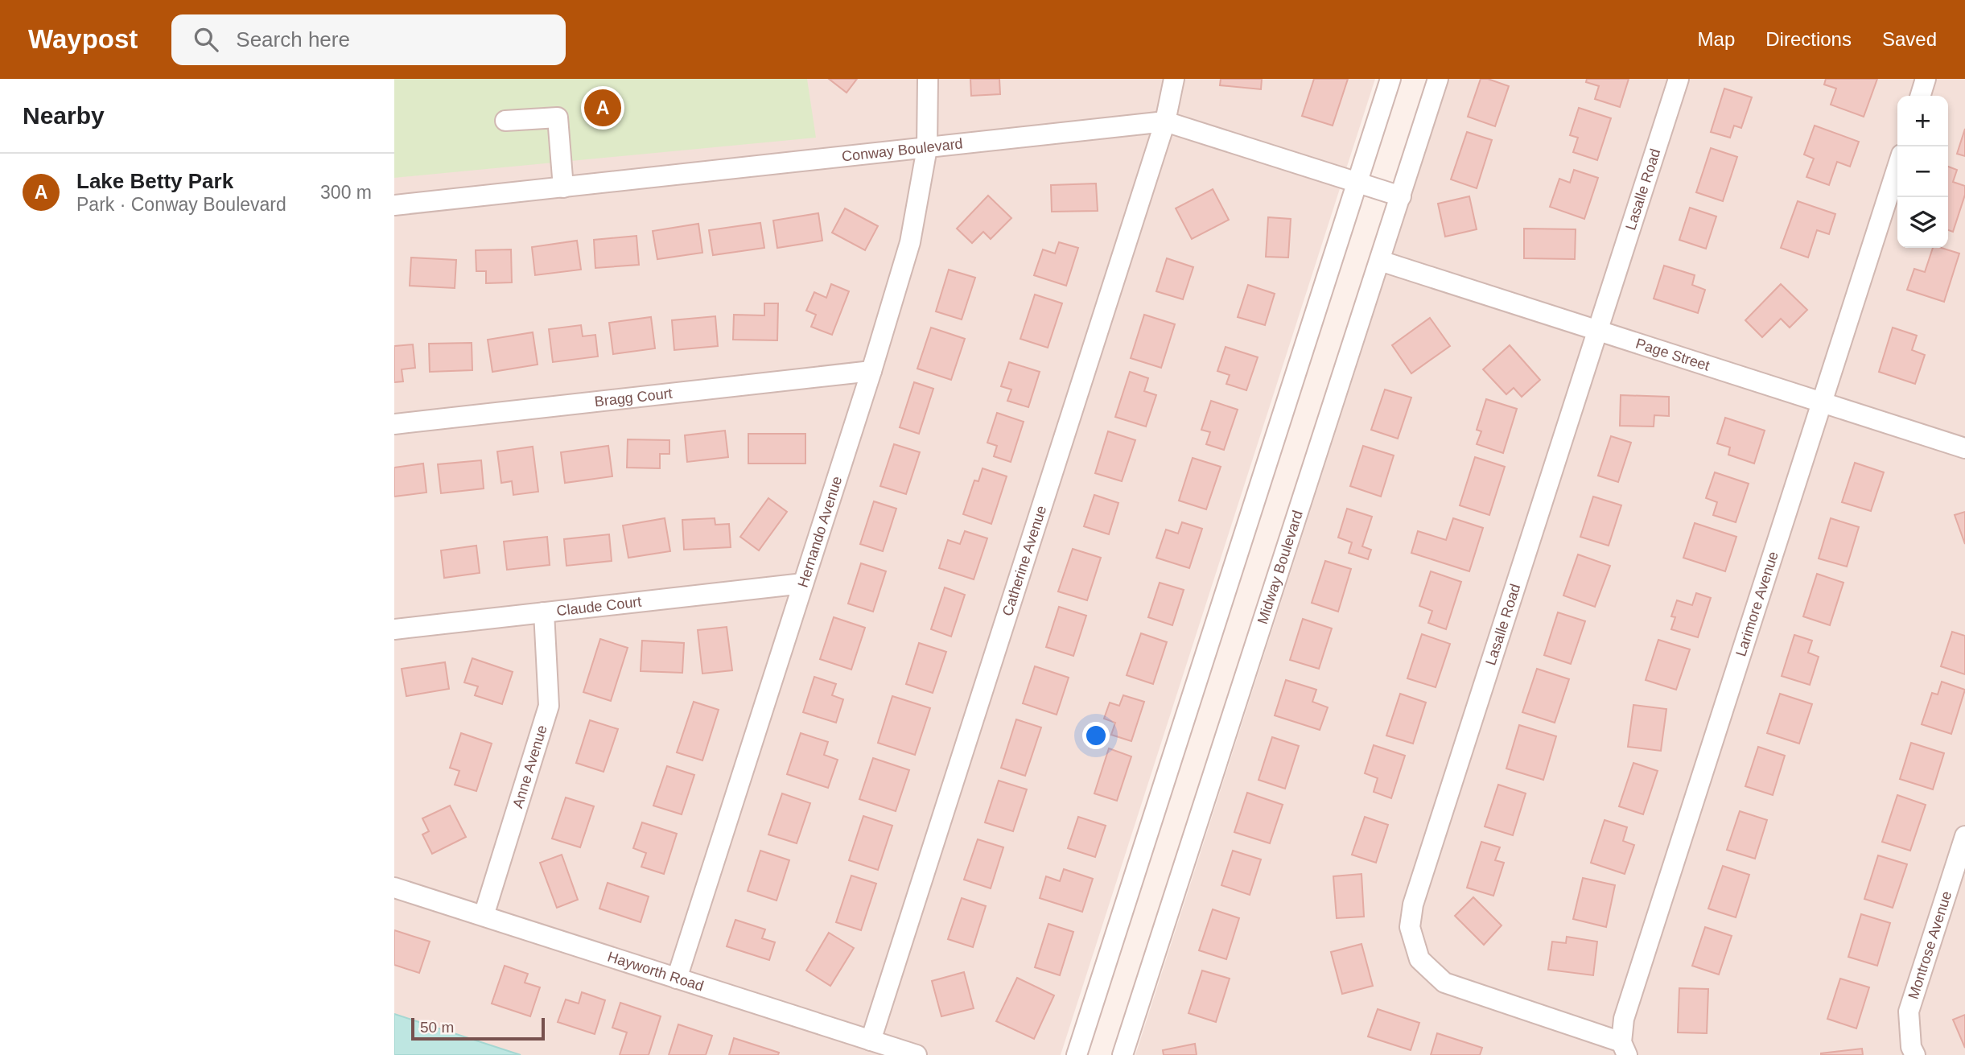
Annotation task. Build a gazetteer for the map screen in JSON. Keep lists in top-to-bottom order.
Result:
{
  "streets": {
    "street": [
      "Conway Boulevard",
      "Lasalle Road",
      "Page Street",
      "Bragg Court",
      "Hernando Avenue",
      "Catherine Avenue",
      "Midway Boulevard",
      "Larimore Avenue",
      "Claude Court",
      "Anne Avenue",
      "Montrose Avenue",
      "Hayworth Road"
    ]
  },
  "crossings": [
    ["Conway Boulevard", "Hernando Avenue"],
    ["Conway Boulevard", "Catherine Avenue"],
    ["Conway Boulevard", "Midway Boulevard"],
    ["Lasalle Road", "Page Street"],
    ["Lasalle Road", "Larimore Avenue"],
    ["Page Street", "Midway Boulevard"],
    ["Page Street", "Larimore Avenue"],
    ["Bragg Court", "Hernando Avenue"],
    ["Hernando Avenue", "Claude Court"],
    ["Hernando Avenue", "Hayworth Road"],
    ["Catherine Avenue", "Hayworth Road"],
    ["Claude Court", "Anne Avenue"],
    ["Anne Avenue", "Hayworth Road"]
  ],
  "scale_bar": "50 m",
  "page": {
    "header": "Waypost",
    "search": "Search here",
    "nav": ["Map", "Directions", "Saved"],
    "heading": "Nearby",
    "pins": "A",
    "map_buttons": ["+", "−"],
    "list": [
      {
        "mark": "A",
        "name": "Lake Betty Park",
        "note": "Park · Conway Boulevard",
        "value": "300 m"
      }
    ],
    "scale": "50 m"
  }
}
